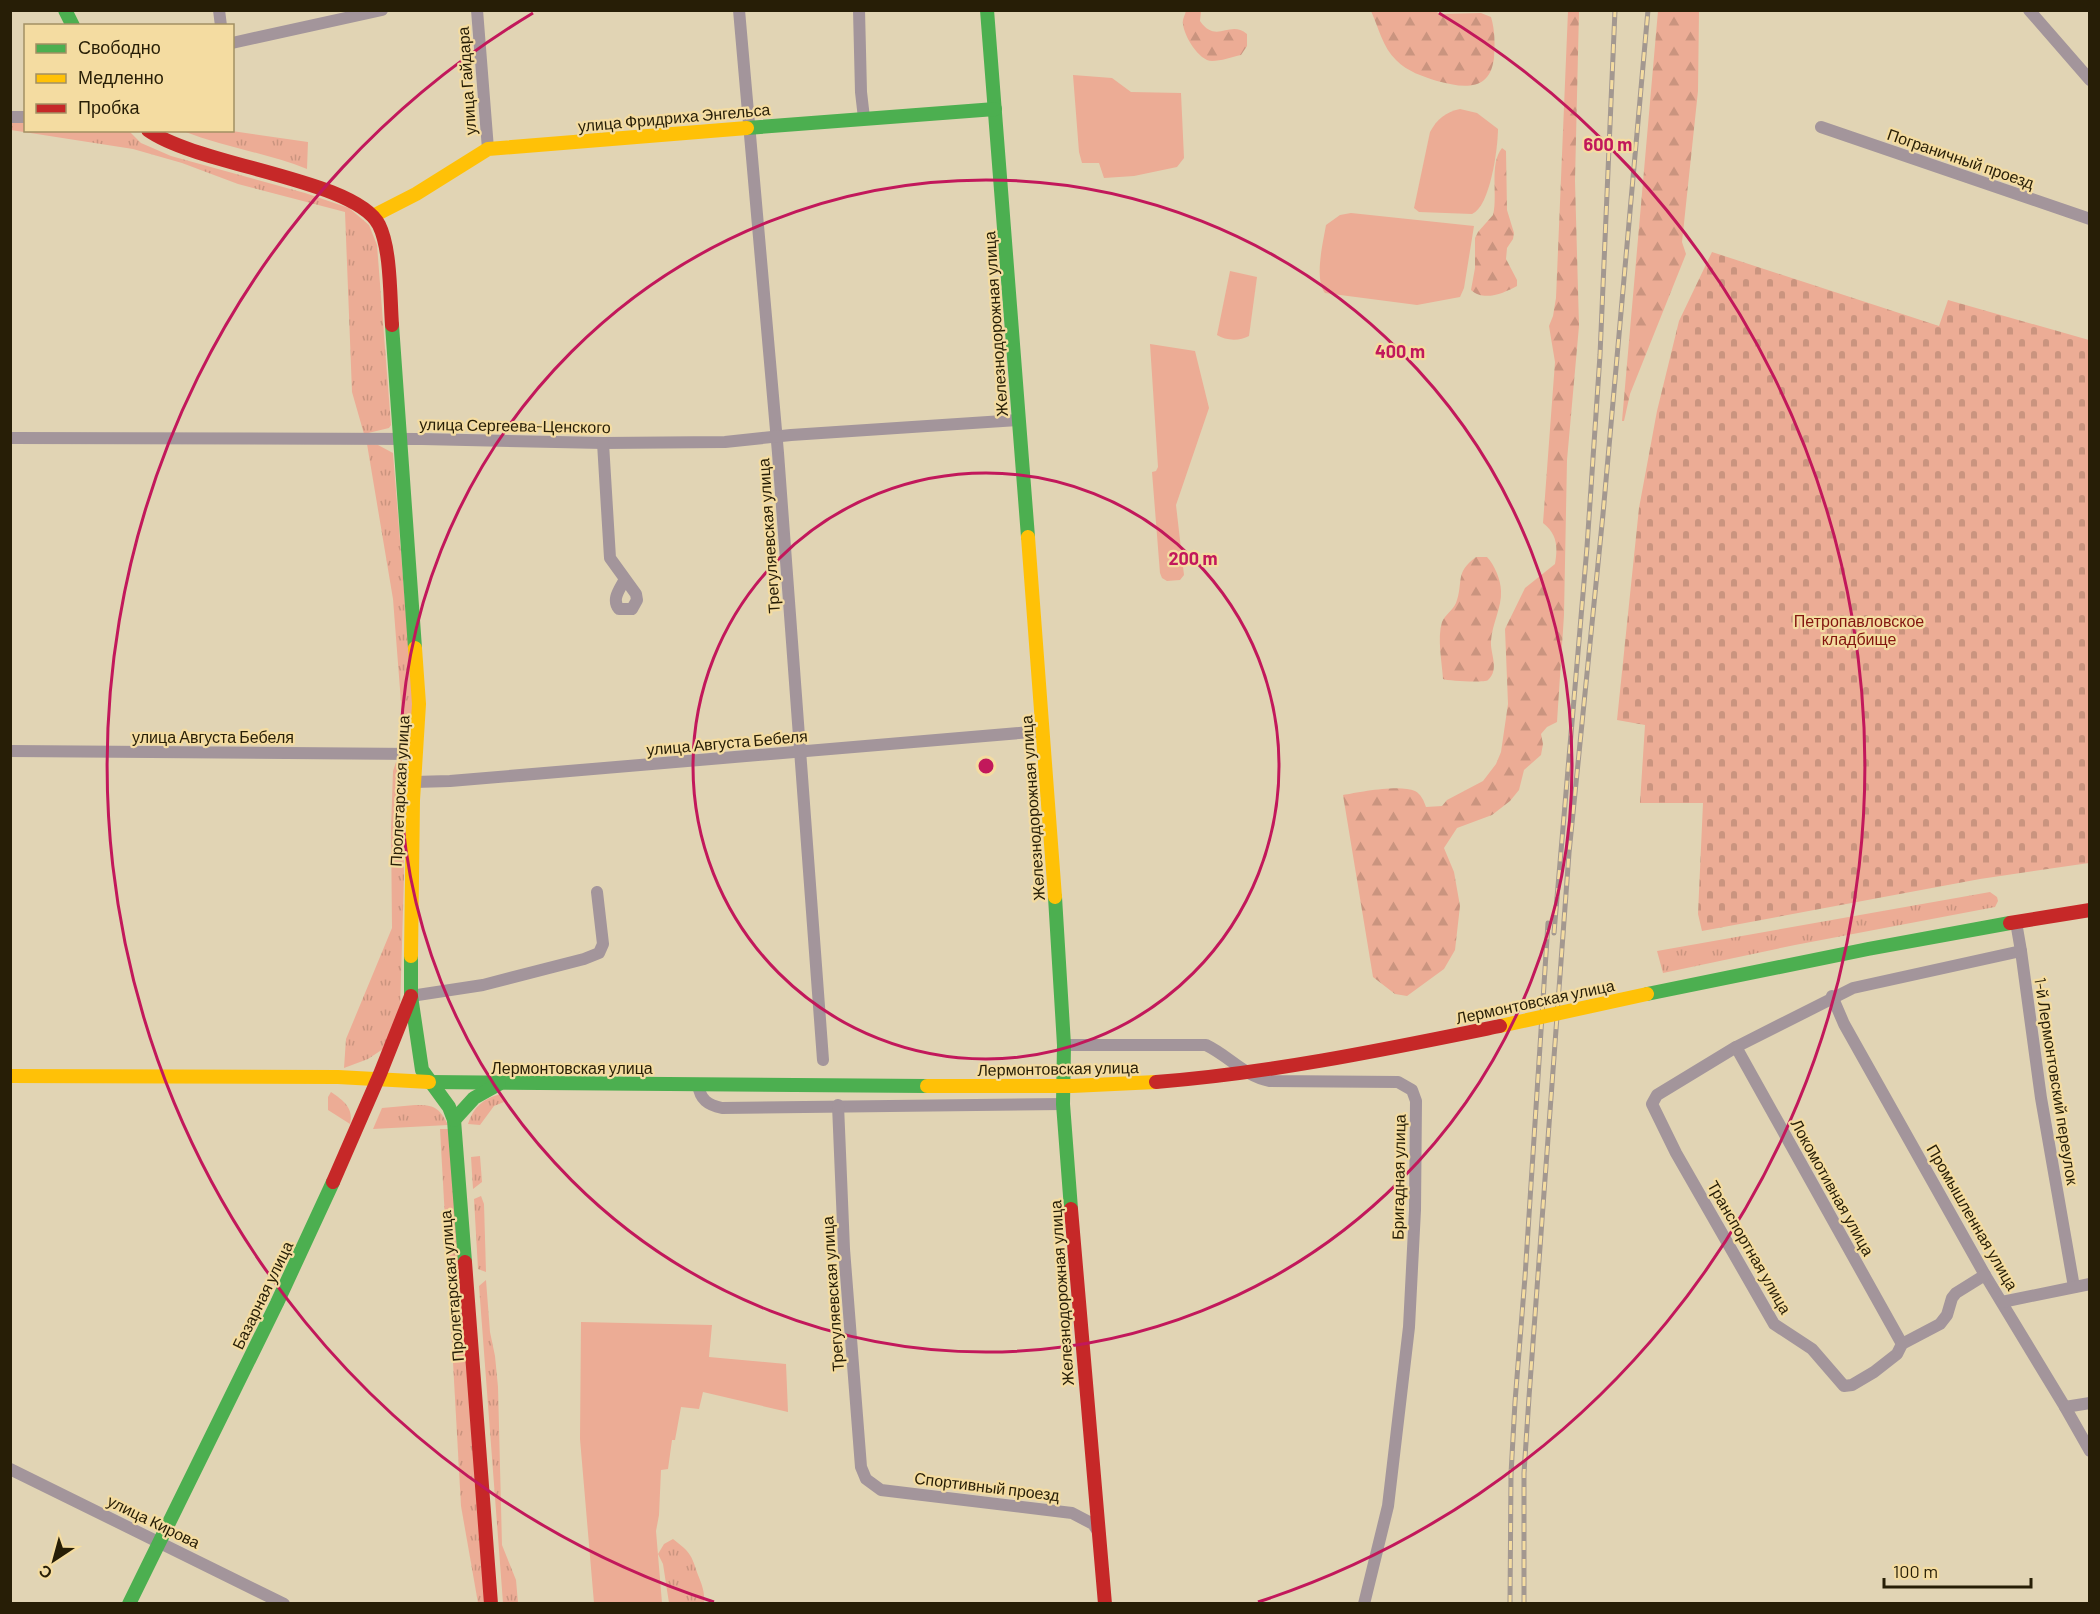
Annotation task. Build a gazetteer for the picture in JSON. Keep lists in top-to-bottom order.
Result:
{
  "streets": {
    "main road": [
      "улица Фридриха Энгельса",
      "Железнодорожная улица",
      "Пролетарская улица",
      "Лермонтовская улица",
      "Базарная улица"
    ],
    "street": [
      "улица Гайдара",
      "Пограничный проезд",
      "улица Сергеева-Ценского",
      "Трегуляевская улица",
      "улица Августа Бебеля",
      "1-й Лермонтовский переулок",
      "Бригадная улица",
      "Локомотивная улица",
      "Промышленная улица",
      "Транспортная улица",
      "Спортивный проезд",
      "улица Кирова"
    ]
  },
  "crossings": [
    ["улица Гайдара", "улица Фридриха Энгельса"],
    ["улица Фридриха Энгельса", "Железнодорожная улица"],
    ["улица Фридриха Энгельса", "Трегуляевская улица"],
    ["улица Фридриха Энгельса", "Пролетарская улица"],
    ["Железнодорожная улица", "улица Сергеева-Ценского"],
    ["Железнодорожная улица", "улица Августа Бебеля"],
    ["Железнодорожная улица", "Бригадная улица"],
    ["Железнодорожная улица", "Спортивный проезд"],
    ["улица Сергеева-Ценского", "Трегуляевская улица"],
    ["улица Сергеева-Ценского", "Пролетарская улица"],
    ["Трегуляевская улица", "улица Августа Бебеля"],
    ["Трегуляевская улица", "Спортивный проезд"],
    ["улица Августа Бебеля", "Пролетарская улица"],
    ["Пролетарская улица", "Лермонтовская улица"],
    ["Пролетарская улица", "Базарная улица"],
    ["Лермонтовская улица", "1-й Лермонтовский переулок"],
    ["Лермонтовская улица", "Базарная улица"],
    ["Локомотивная улица", "Транспортная улица"],
    ["Базарная улица", "улица Кирова"]
  ],
  "parks": ["Петропавловское кладбище"],
  "legend": ["Свободно", "Медленно", "Пробка"],
  "scale_bar": "100 m",
  "north": "bottom left",
  "rings": ["600 m", "400 m", "200 m"]
}
